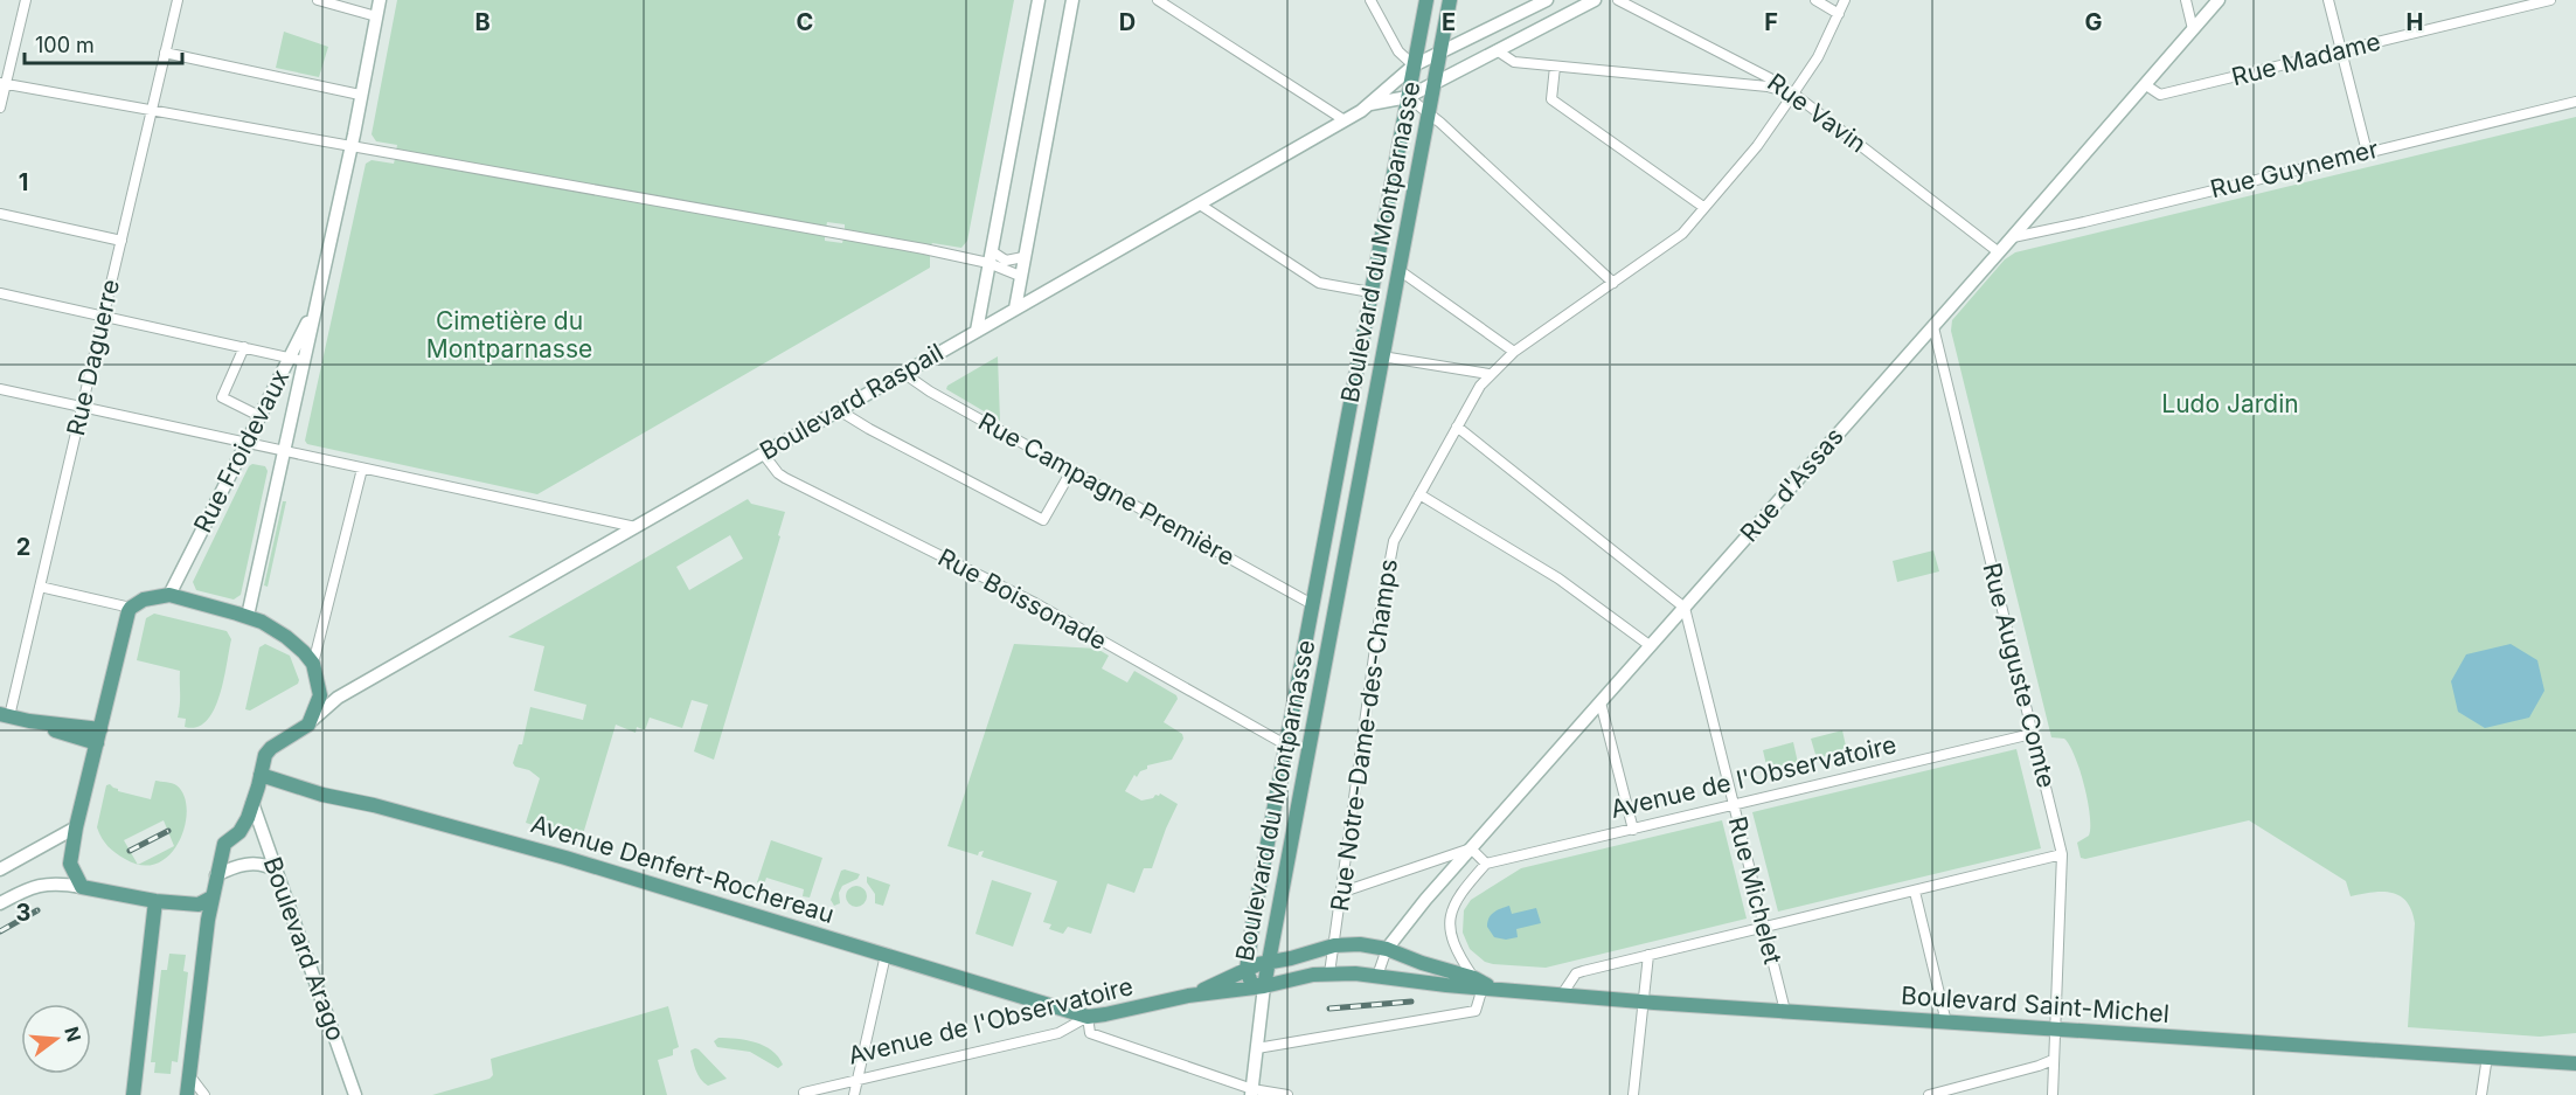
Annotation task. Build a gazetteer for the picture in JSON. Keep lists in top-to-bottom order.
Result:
{
  "streets": {
    "main road": [
      "Boulevard du Montparnasse",
      "Boulevard Raspail",
      "Rue Froidevaux",
      "Rue d'Assas",
      "Avenue de l'Observatoire",
      "Avenue Denfert-Rochereau",
      "Boulevard Arago",
      "Boulevard Saint-Michel"
    ],
    "street": [
      "Rue Madame",
      "Rue Vavin",
      "Rue Guynemer",
      "Rue Daguerre",
      "Rue Campagne Première",
      "Rue Boissonade",
      "Rue Auguste Comte",
      "Rue Notre-Dame-des-Champs",
      "Rue Michelet"
    ]
  },
  "crossings": [
    ["Rue Madame", "Rue d'Assas"],
    ["Rue Vavin", "Rue d'Assas"],
    ["Rue Vavin", "Rue Notre-Dame-des-Champs"],
    ["Rue Guynemer", "Rue d'Assas"],
    ["Boulevard du Montparnasse", "Boulevard Raspail"],
    ["Boulevard du Montparnasse", "Rue Campagne Première"],
    ["Boulevard du Montparnasse", "Rue Boissonade"],
    ["Boulevard du Montparnasse", "Avenue de l'Observatoire"],
    ["Boulevard Raspail", "Rue Campagne Première"],
    ["Boulevard Raspail", "Rue Boissonade"],
    ["Rue d'Assas", "Rue Auguste Comte"],
    ["Rue d'Assas", "Avenue de l'Observatoire"],
    ["Rue d'Assas", "Rue Michelet"],
    ["Rue Auguste Comte", "Avenue de l'Observatoire"],
    ["Rue Auguste Comte", "Boulevard Saint-Michel"],
    ["Rue Notre-Dame-des-Champs", "Avenue de l'Observatoire"],
    ["Avenue de l'Observatoire", "Avenue Denfert-Rochereau"],
    ["Avenue de l'Observatoire", "Rue Michelet"],
    ["Avenue de l'Observatoire", "Boulevard Saint-Michel"],
    ["Rue Michelet", "Boulevard Saint-Michel"]
  ],
  "parks": ["Cimetière du Montparnasse", "Ludo Jardin"],
  "scale_bar": "100 m",
  "north": "right",
  "grid": {
    "columns": [
      "B",
      "C",
      "D",
      "E",
      "F",
      "G",
      "H"
    ],
    "rows": ["1", "2", "3"]
  }
}
